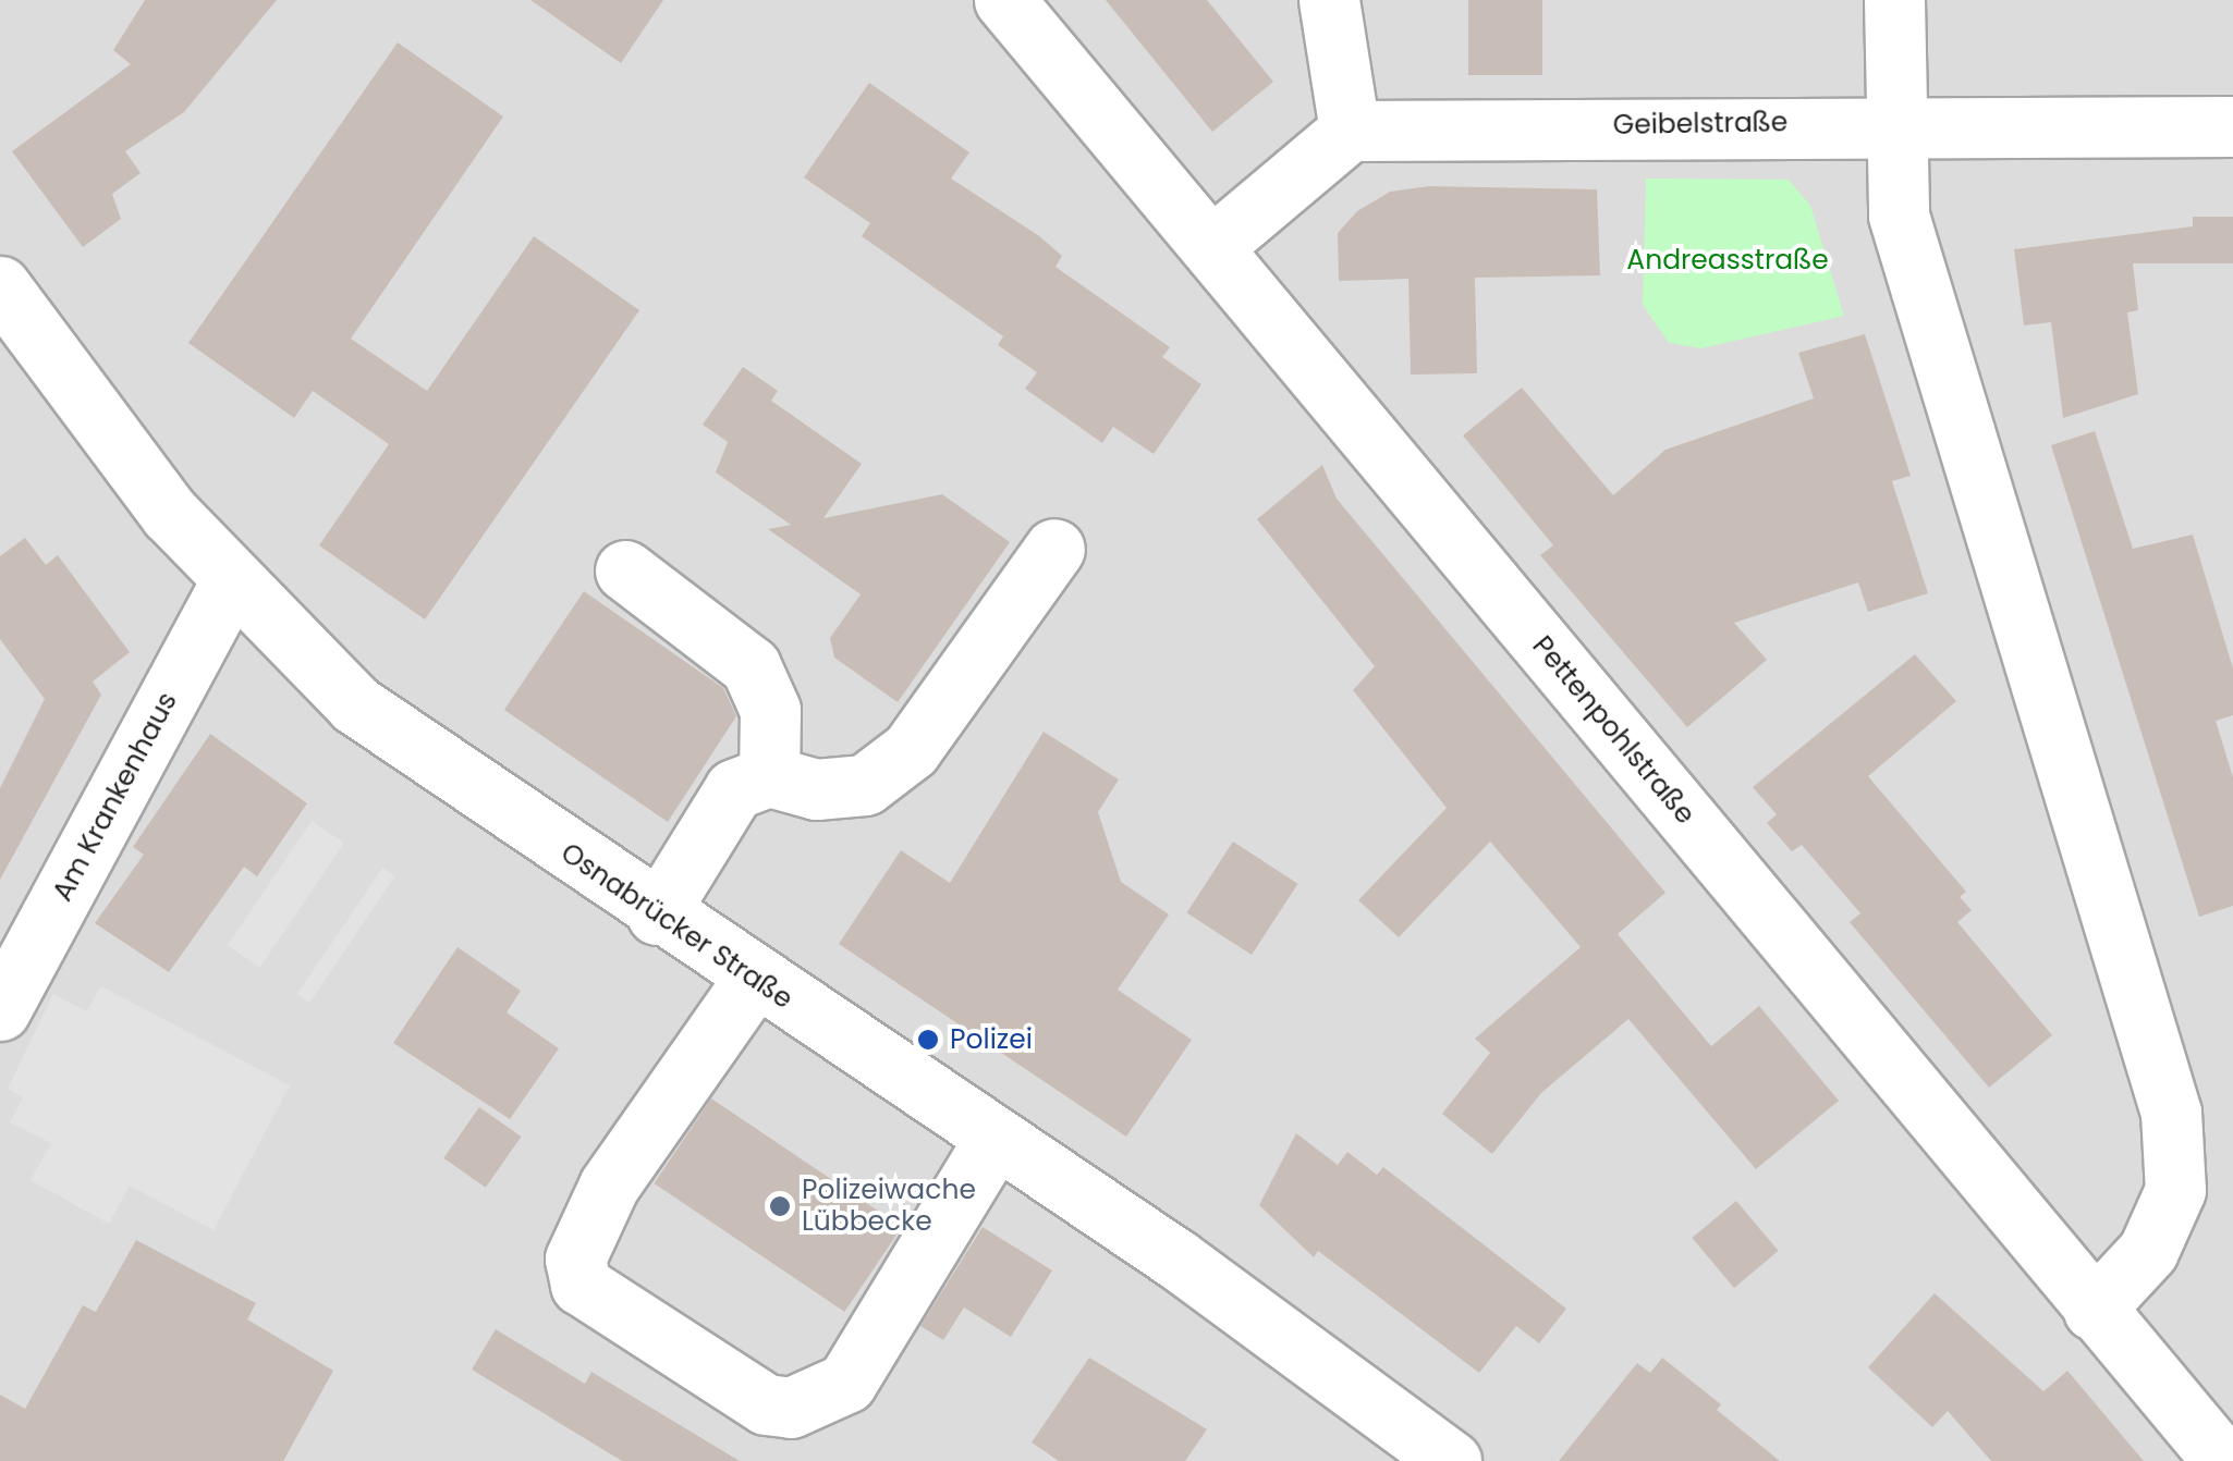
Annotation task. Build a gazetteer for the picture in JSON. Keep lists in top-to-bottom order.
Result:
{
  "streets": {
    "street": [
      "Geibelstraße",
      "Pettenpohlstraße",
      "Am Krankenhaus",
      "Osnabrücker Straße"
    ]
  },
  "crossings": [
    ["Am Krankenhaus", "Osnabrücker Straße"]
  ],
  "parks": ["Andreasstraße"],
  "places": ["Polizei", "Polizeiwache Lübbecke"]
}
